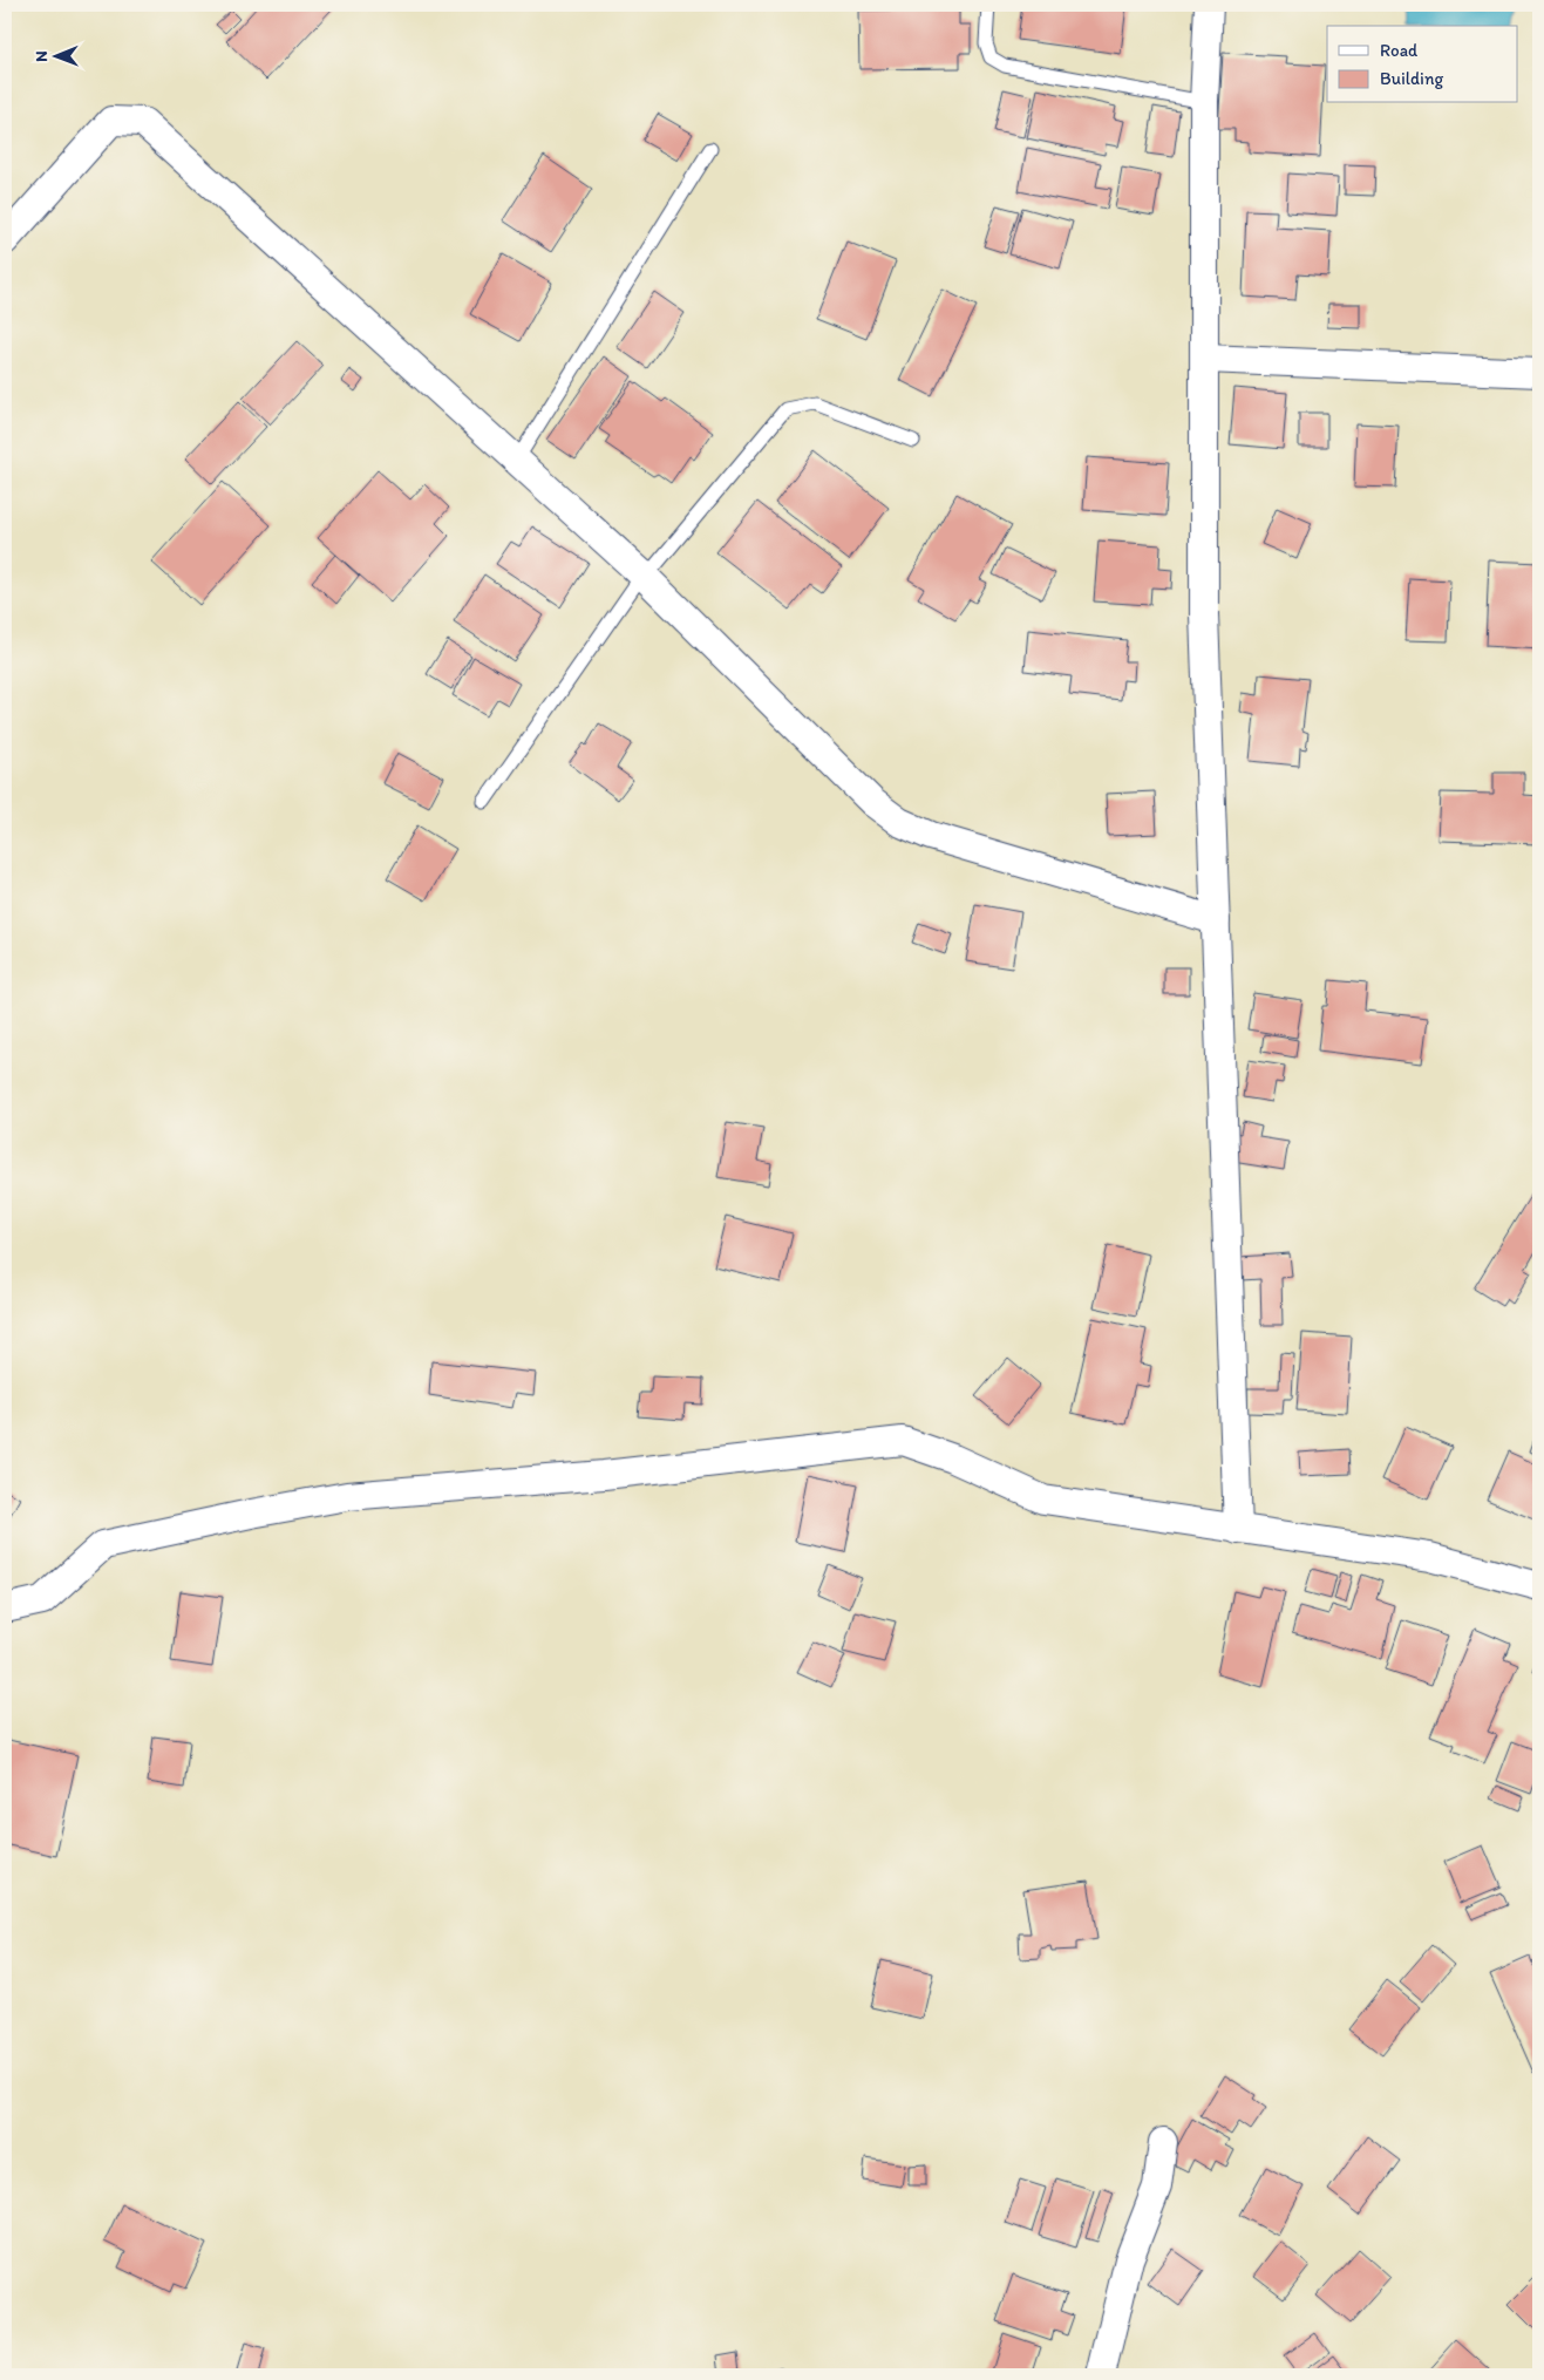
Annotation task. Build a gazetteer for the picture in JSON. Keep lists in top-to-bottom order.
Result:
{
  "legend": ["Road", "Building"],
  "north": "left"
}
